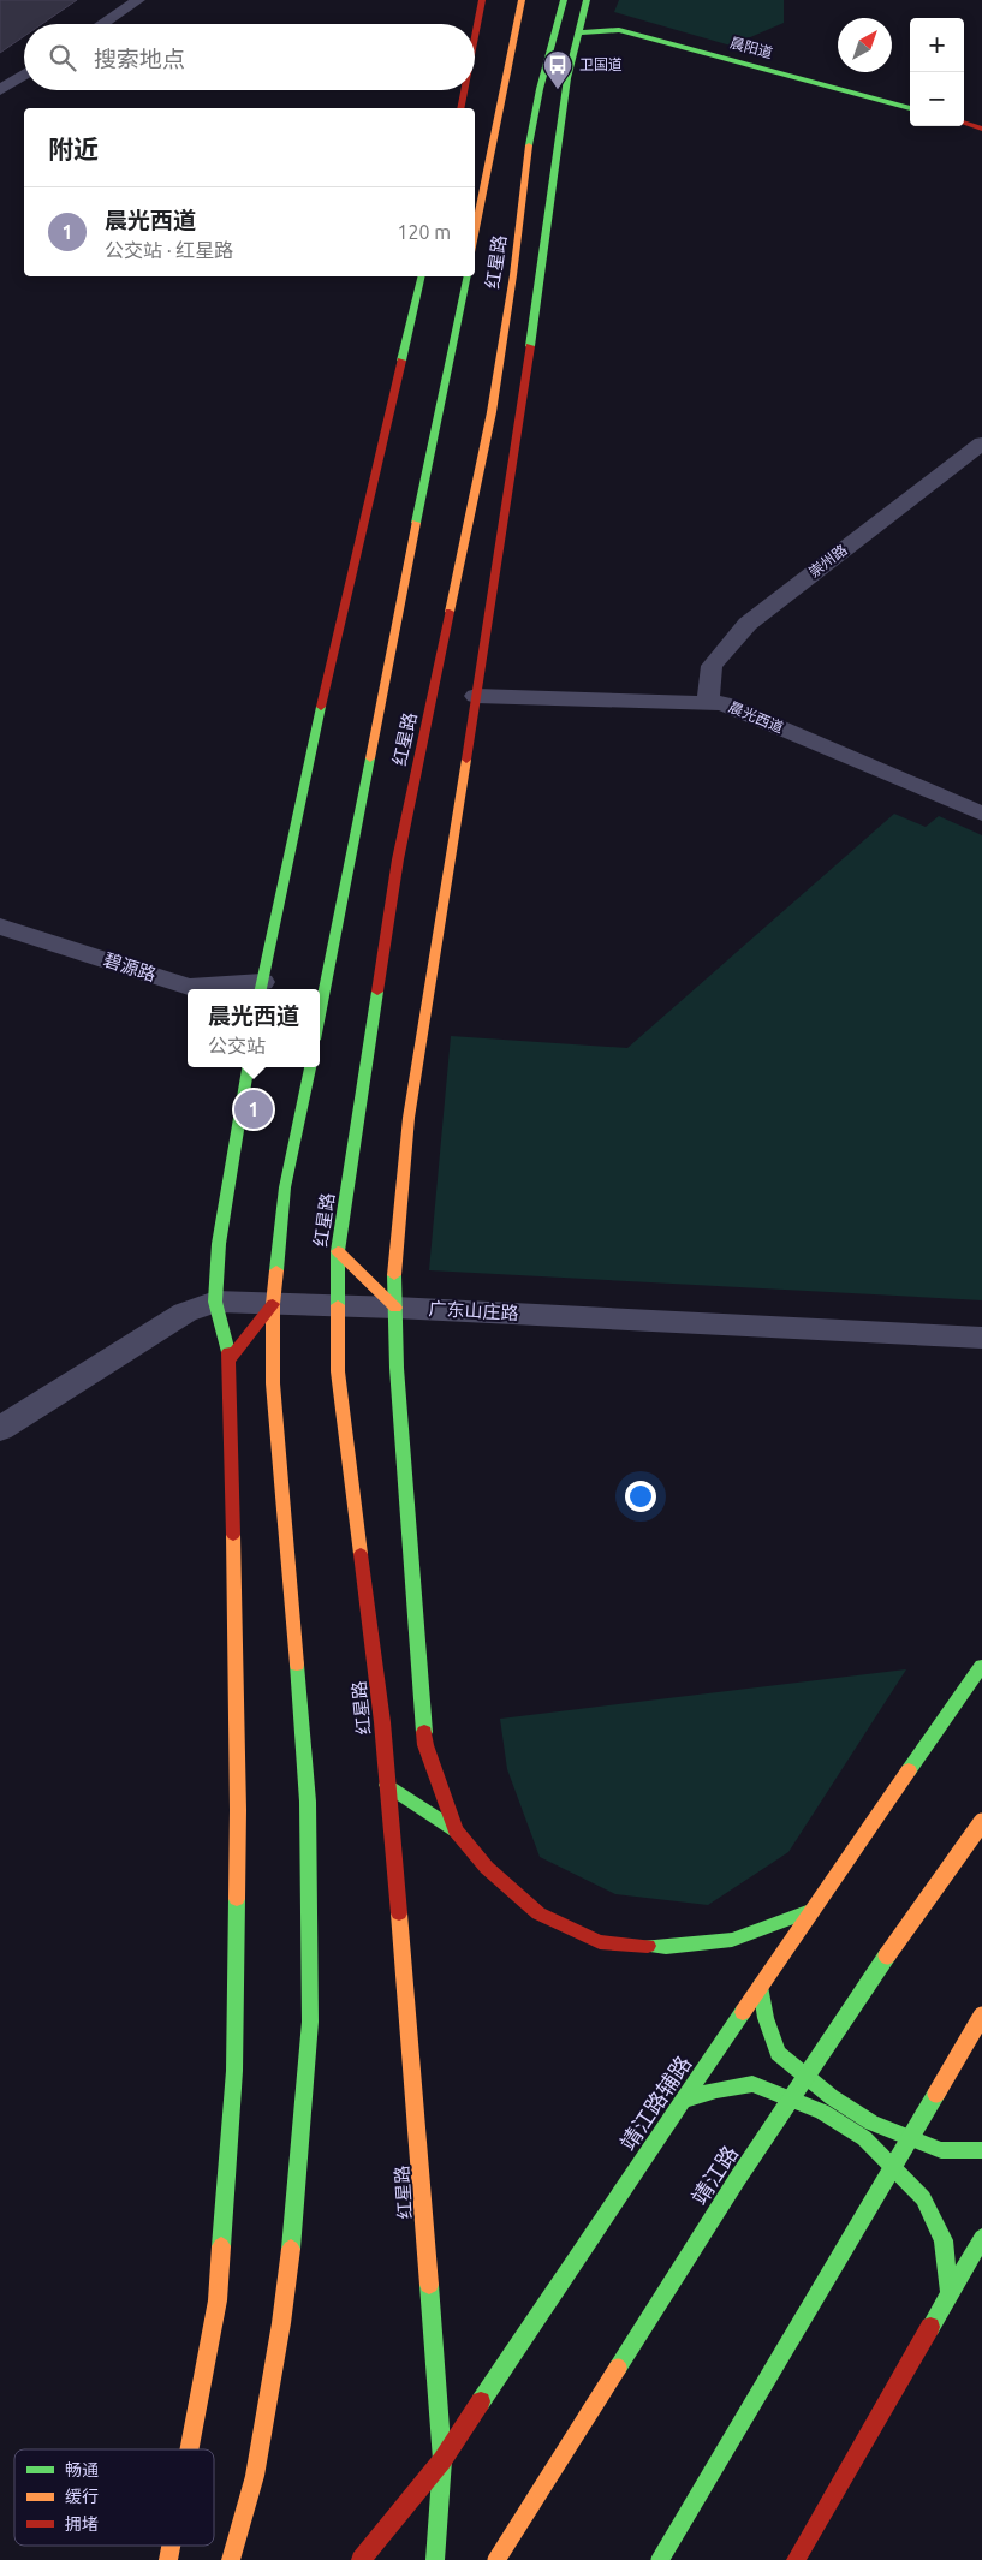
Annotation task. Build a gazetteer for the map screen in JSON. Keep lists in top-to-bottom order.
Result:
{
  "streets": {
    "main road": [
      "晨阳道",
      "红星路",
      "靖江路辅路",
      "靖江路"
    ],
    "street": [
      "崇州路",
      "晨光西道",
      "碧源路",
      "广东山庄路"
    ]
  },
  "crossings": [
    ["晨阳道", "红星路"],
    ["红星路", "广东山庄路"],
    ["红星路", "靖江路辅路"],
    ["崇州路", "晨光西道"]
  ],
  "places": {
    "bus stop": ["卫国道"]
  },
  "legend": ["畅通", "缓行", "拥堵"],
  "north": "top right",
  "page": {
    "map_buttons": ["+", "−"],
    "search": "搜索地点",
    "heading": "附近",
    "list": [
      {
        "mark": "1",
        "name": "晨光西道",
        "note": "公交站 · 红星路",
        "value": "120 m"
      }
    ],
    "popup": ["晨光西道", "公交站"],
    "pins": "1"
  }
}
